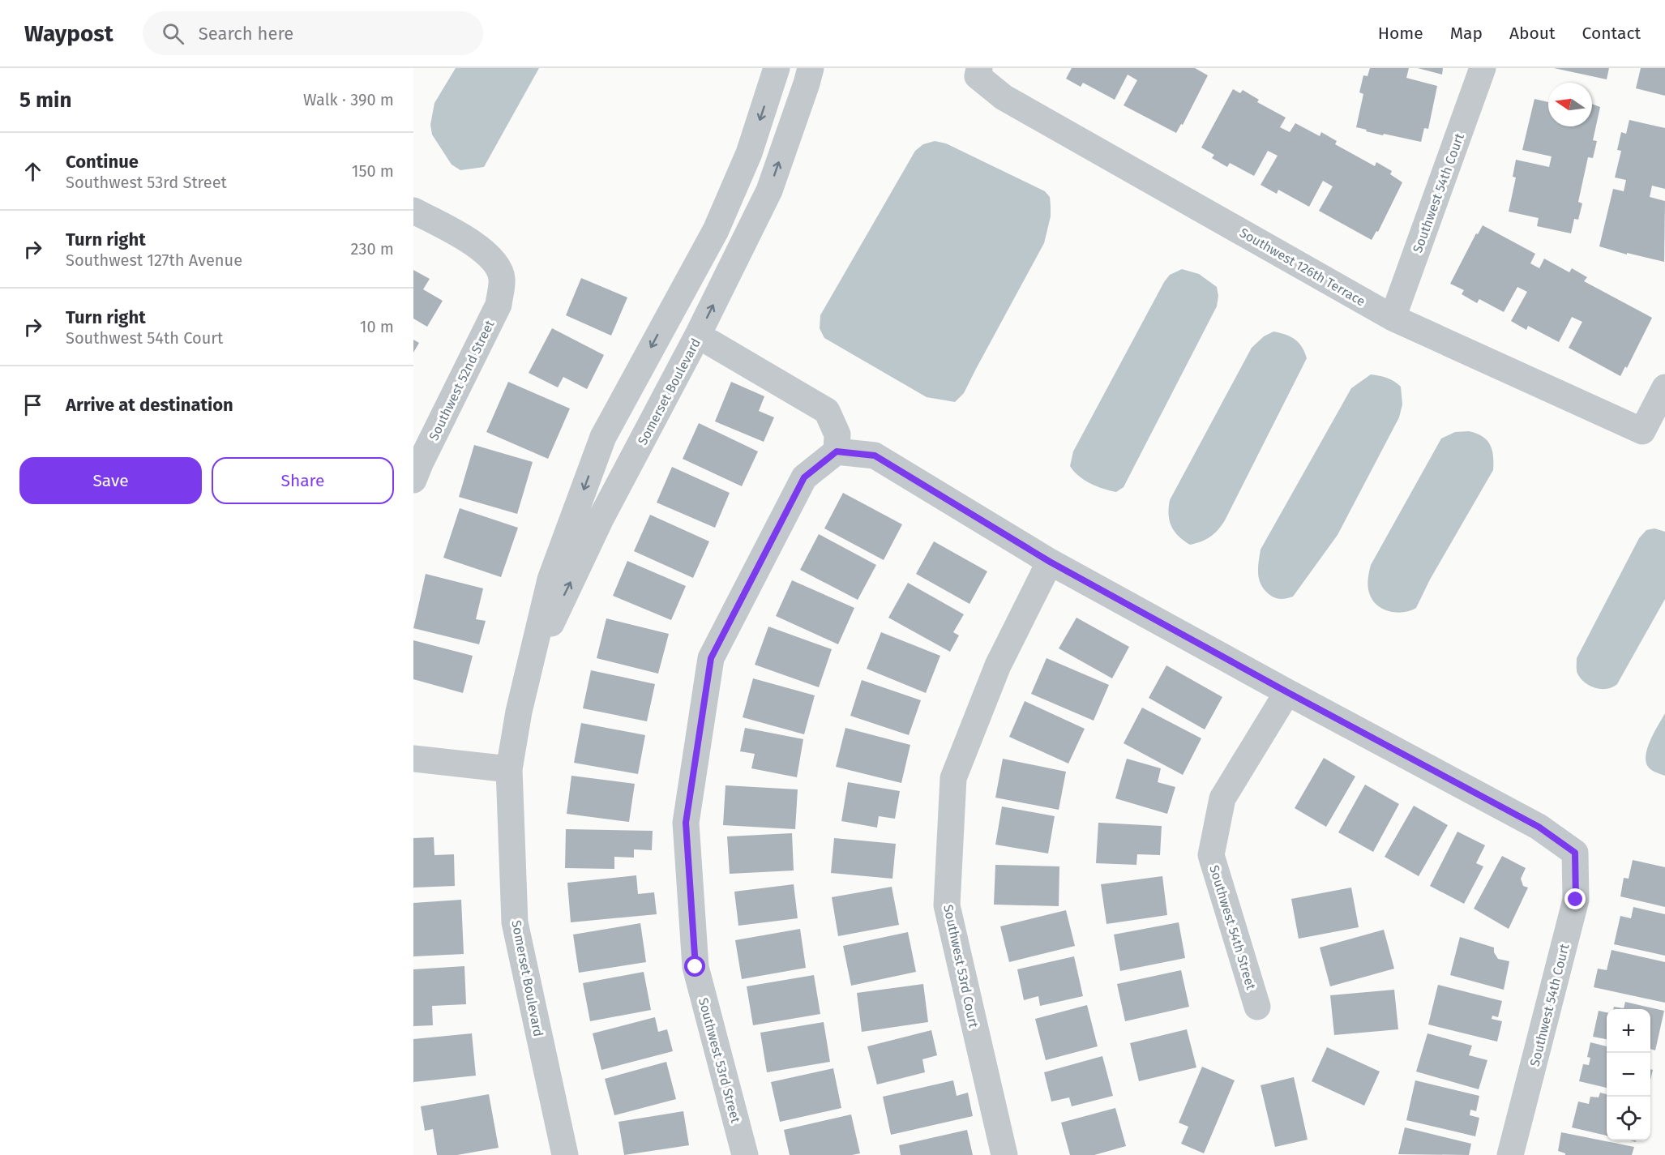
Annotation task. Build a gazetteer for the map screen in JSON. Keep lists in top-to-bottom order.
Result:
{
  "streets": {
    "street": [
      "Southwest 54th Court",
      "Southwest 126th Terrace",
      "Southwest 52nd Street",
      "Somerset Boulevard",
      "Southwest 54th Street",
      "Southwest 53rd Court",
      "Southwest 53rd Street"
    ]
  },
  "crossings": [
    ["Southwest 54th Court", "Southwest 126th Terrace"],
    ["Southwest 54th Court", "Southwest 54th Street"]
  ],
  "north": "left",
  "page": {
    "header": "Waypost",
    "search": "Search here",
    "nav": [
      "Home",
      "Map",
      "About",
      "Contact"
    ],
    "heading": ["5 min", "Walk · 390 m"],
    "list": [
      ["Continue", "Southwest 53rd Street", "150 m"],
      ["Turn right", "Southwest 127th Avenue", "230 m"],
      ["Turn right", "Southwest 54th Court", "10 m"],
      "Arrive at destination"
    ],
    "buttons": ["Save", "Share"],
    "map_buttons": ["+", "−"]
  }
}
